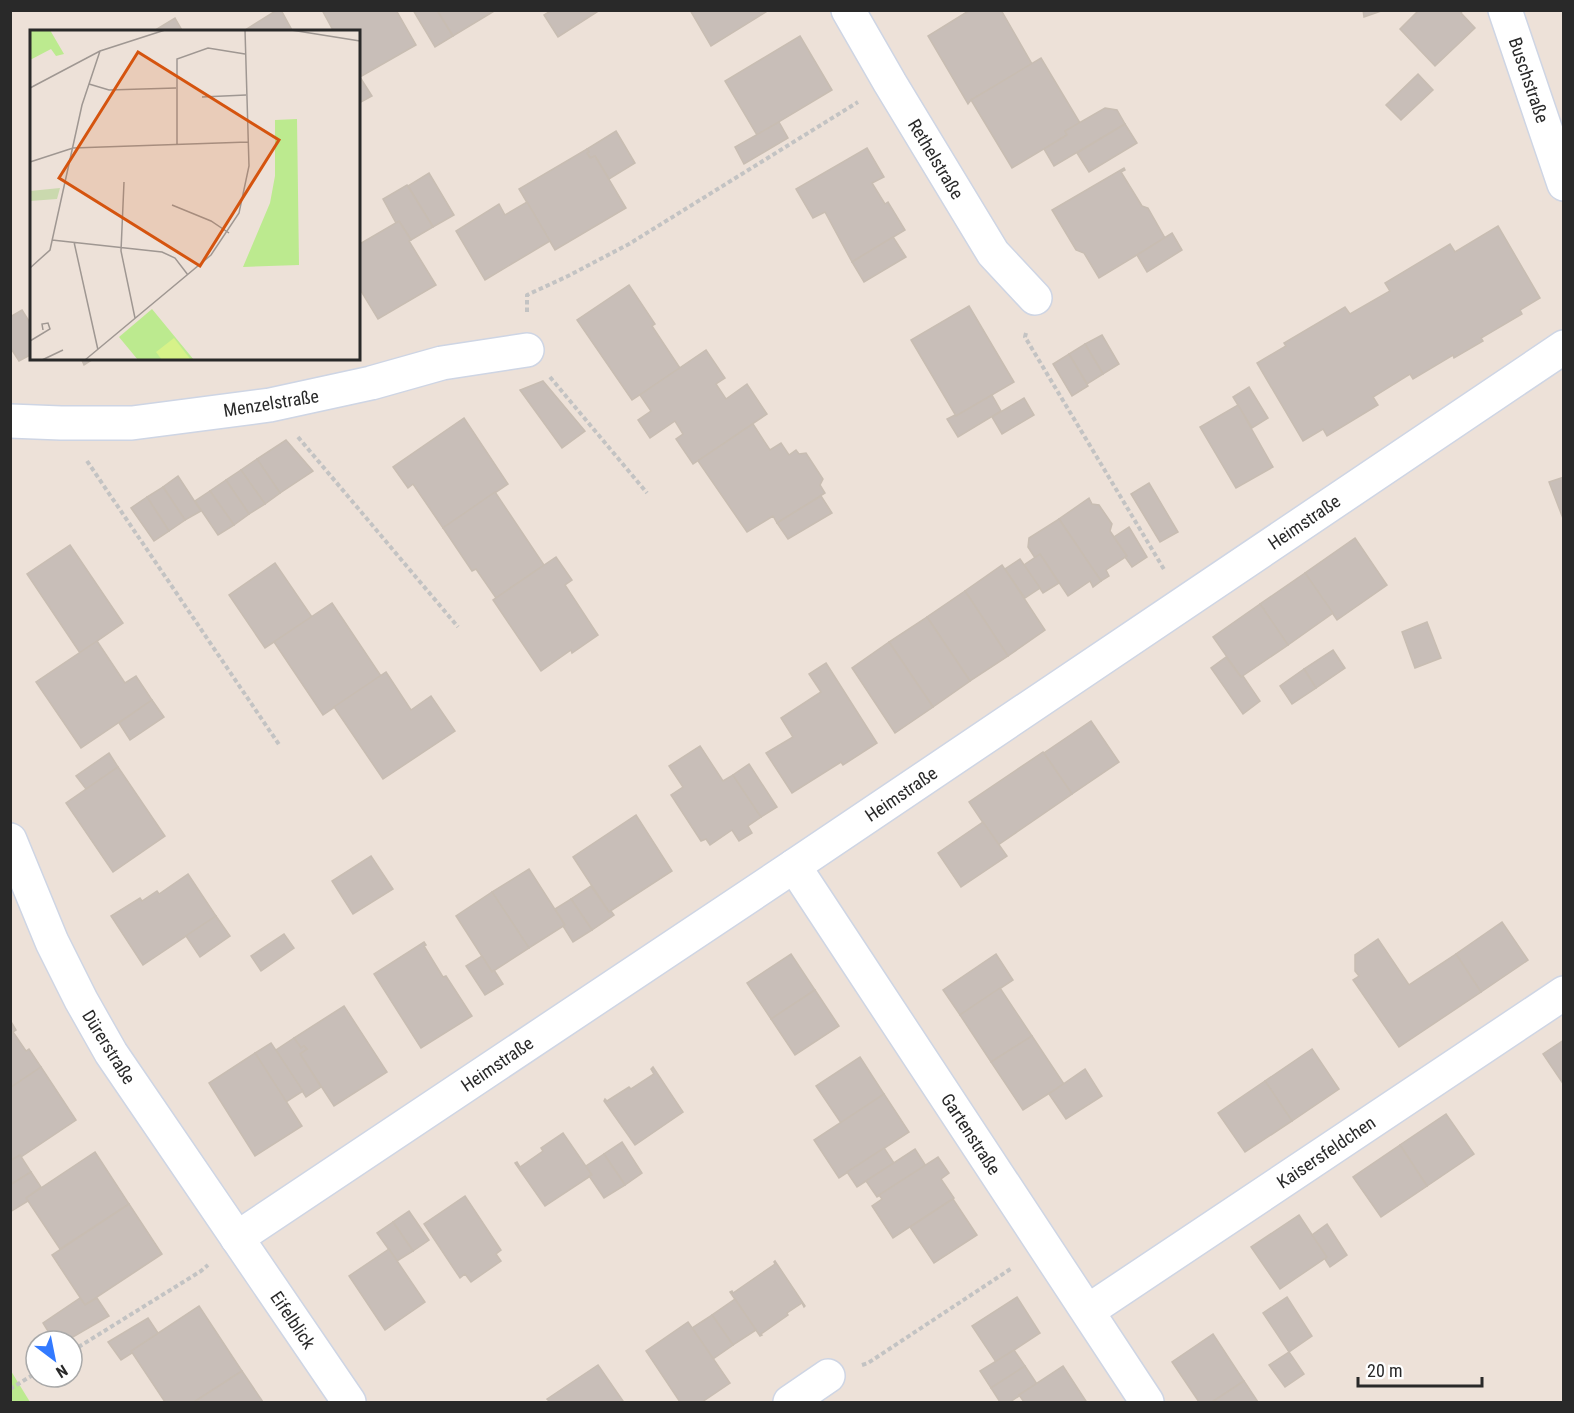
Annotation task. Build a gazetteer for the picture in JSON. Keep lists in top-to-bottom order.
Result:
{
  "streets": {
    "street": [
      "Buschstraße",
      "Rethelstraße",
      "Menzelstraße",
      "Heimstraße",
      "Dürerstraße",
      "Gartenstraße",
      "Kaisersfeldchen",
      "Eifelblick"
    ]
  },
  "crossings": [
    ["Heimstraße", "Dürerstraße"],
    ["Heimstraße", "Gartenstraße"],
    ["Heimstraße", "Eifelblick"],
    ["Dürerstraße", "Eifelblick"],
    ["Gartenstraße", "Kaisersfeldchen"]
  ],
  "scale_bar": "20 m",
  "north": "bottom right"
}
